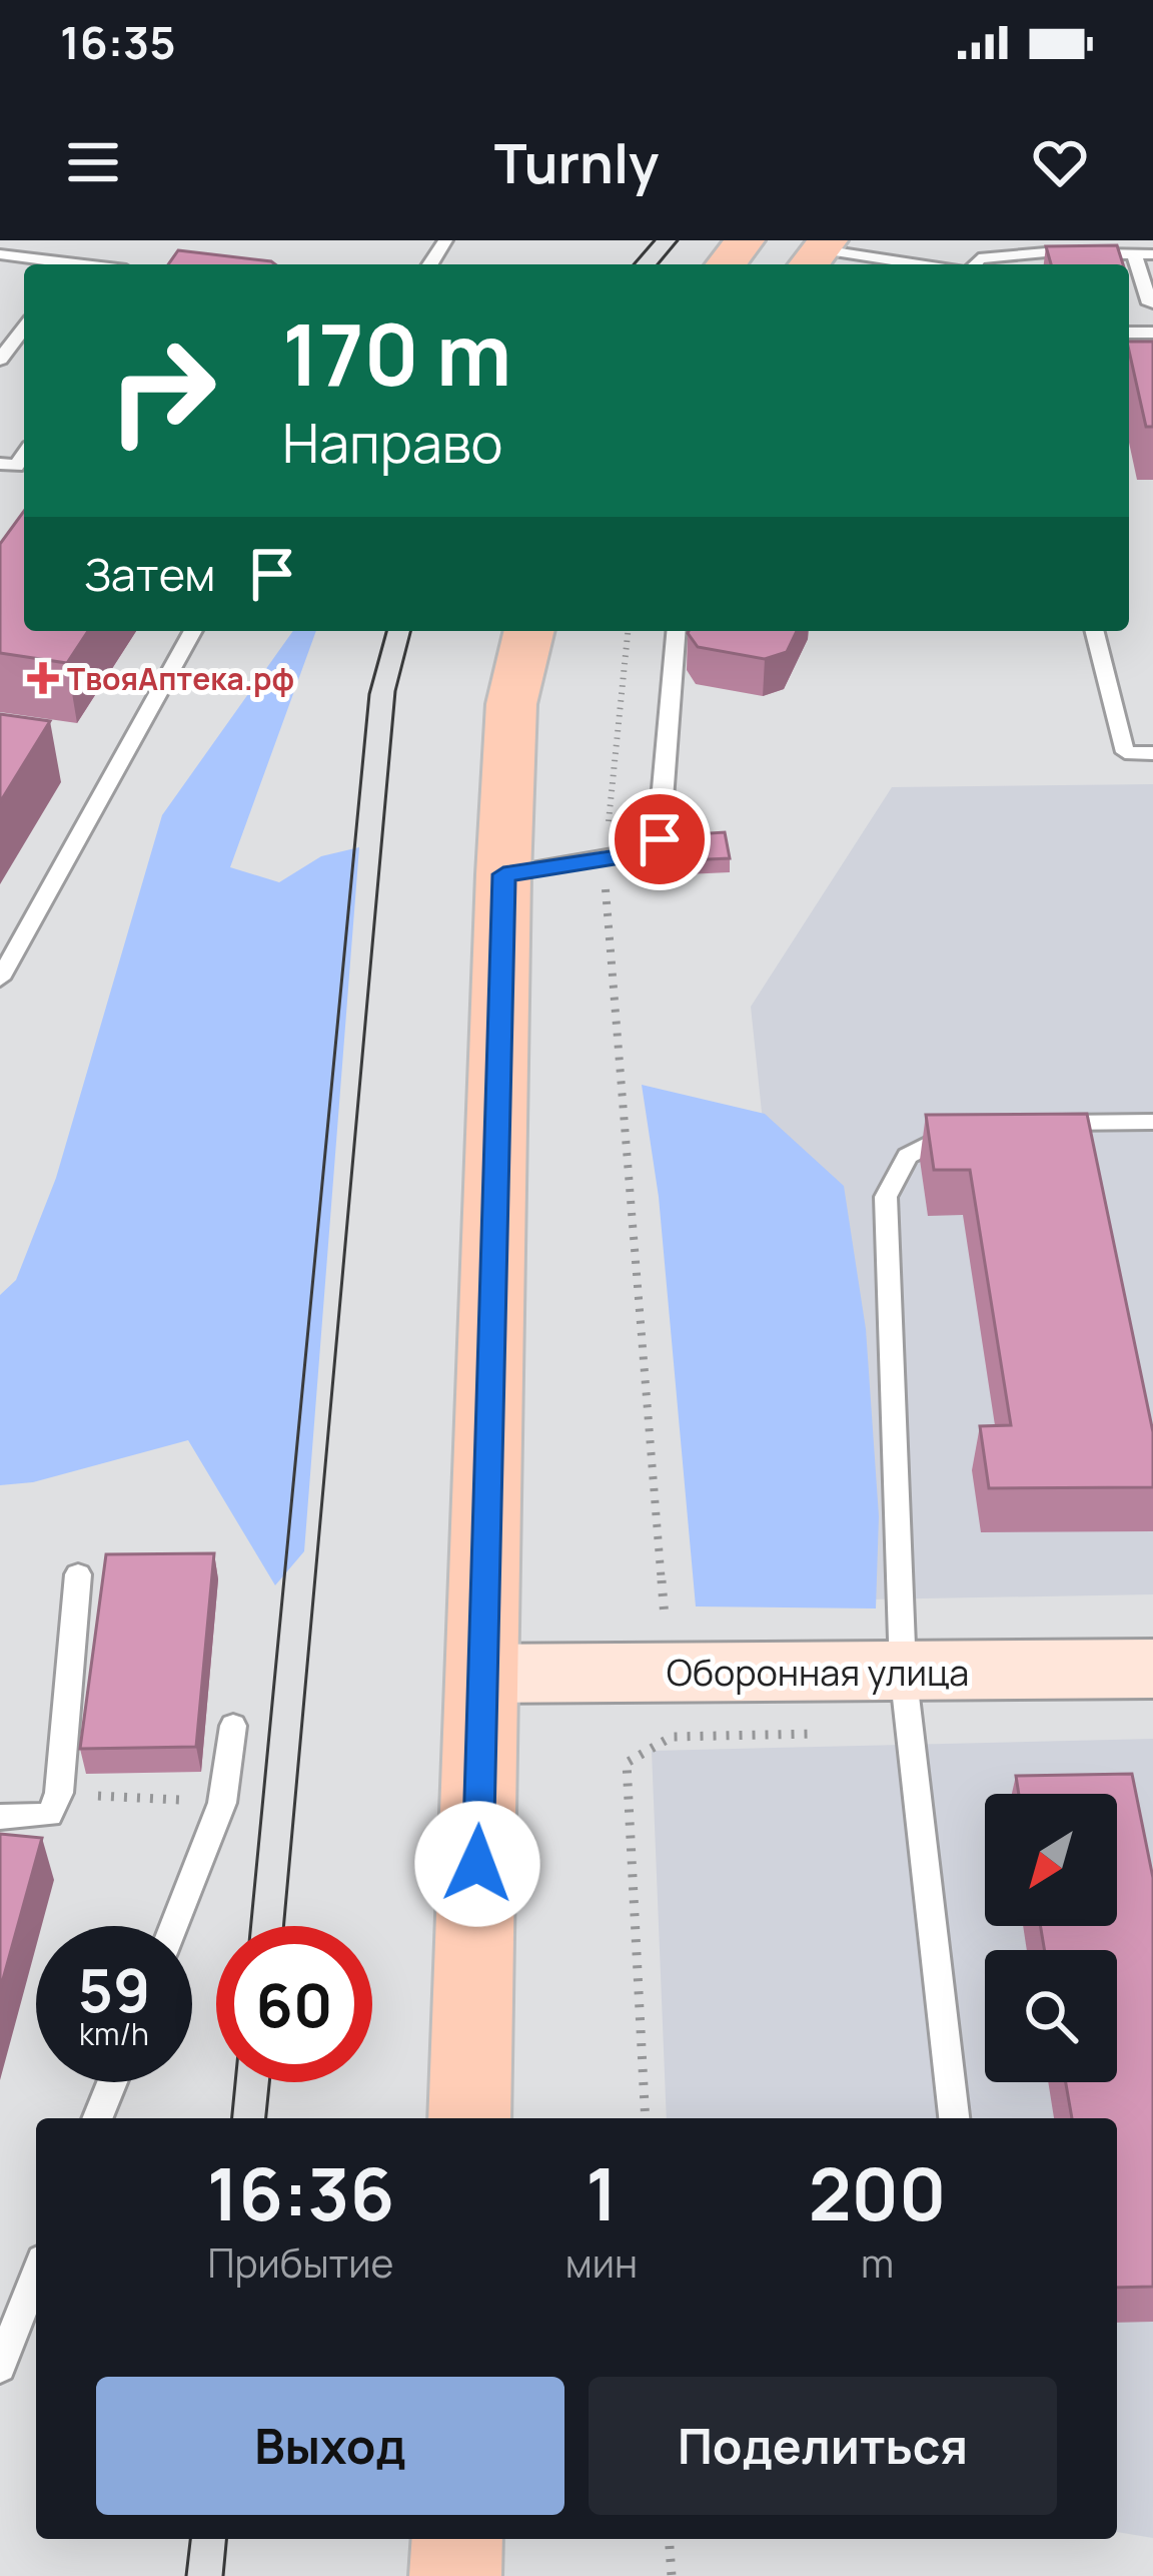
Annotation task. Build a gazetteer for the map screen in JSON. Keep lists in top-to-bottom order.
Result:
{
  "streets": {
    "street": ["Оборонная улица"]
  },
  "places": {
    "health": ["ТвояАптека.рф"]
  },
  "north": "bottom left",
  "page": {
    "status": "16:35",
    "header": "Turnly",
    "turn": ["170 m", "Направо"],
    "then": "Затем",
    "speed": "59 km/h",
    "limit": "60",
    "eta": [
      "16:36",
      "Прибытие",
      "1",
      "мин",
      "200",
      "m"
    ],
    "buttons": ["Выход", "Поделиться"]
  }
}
